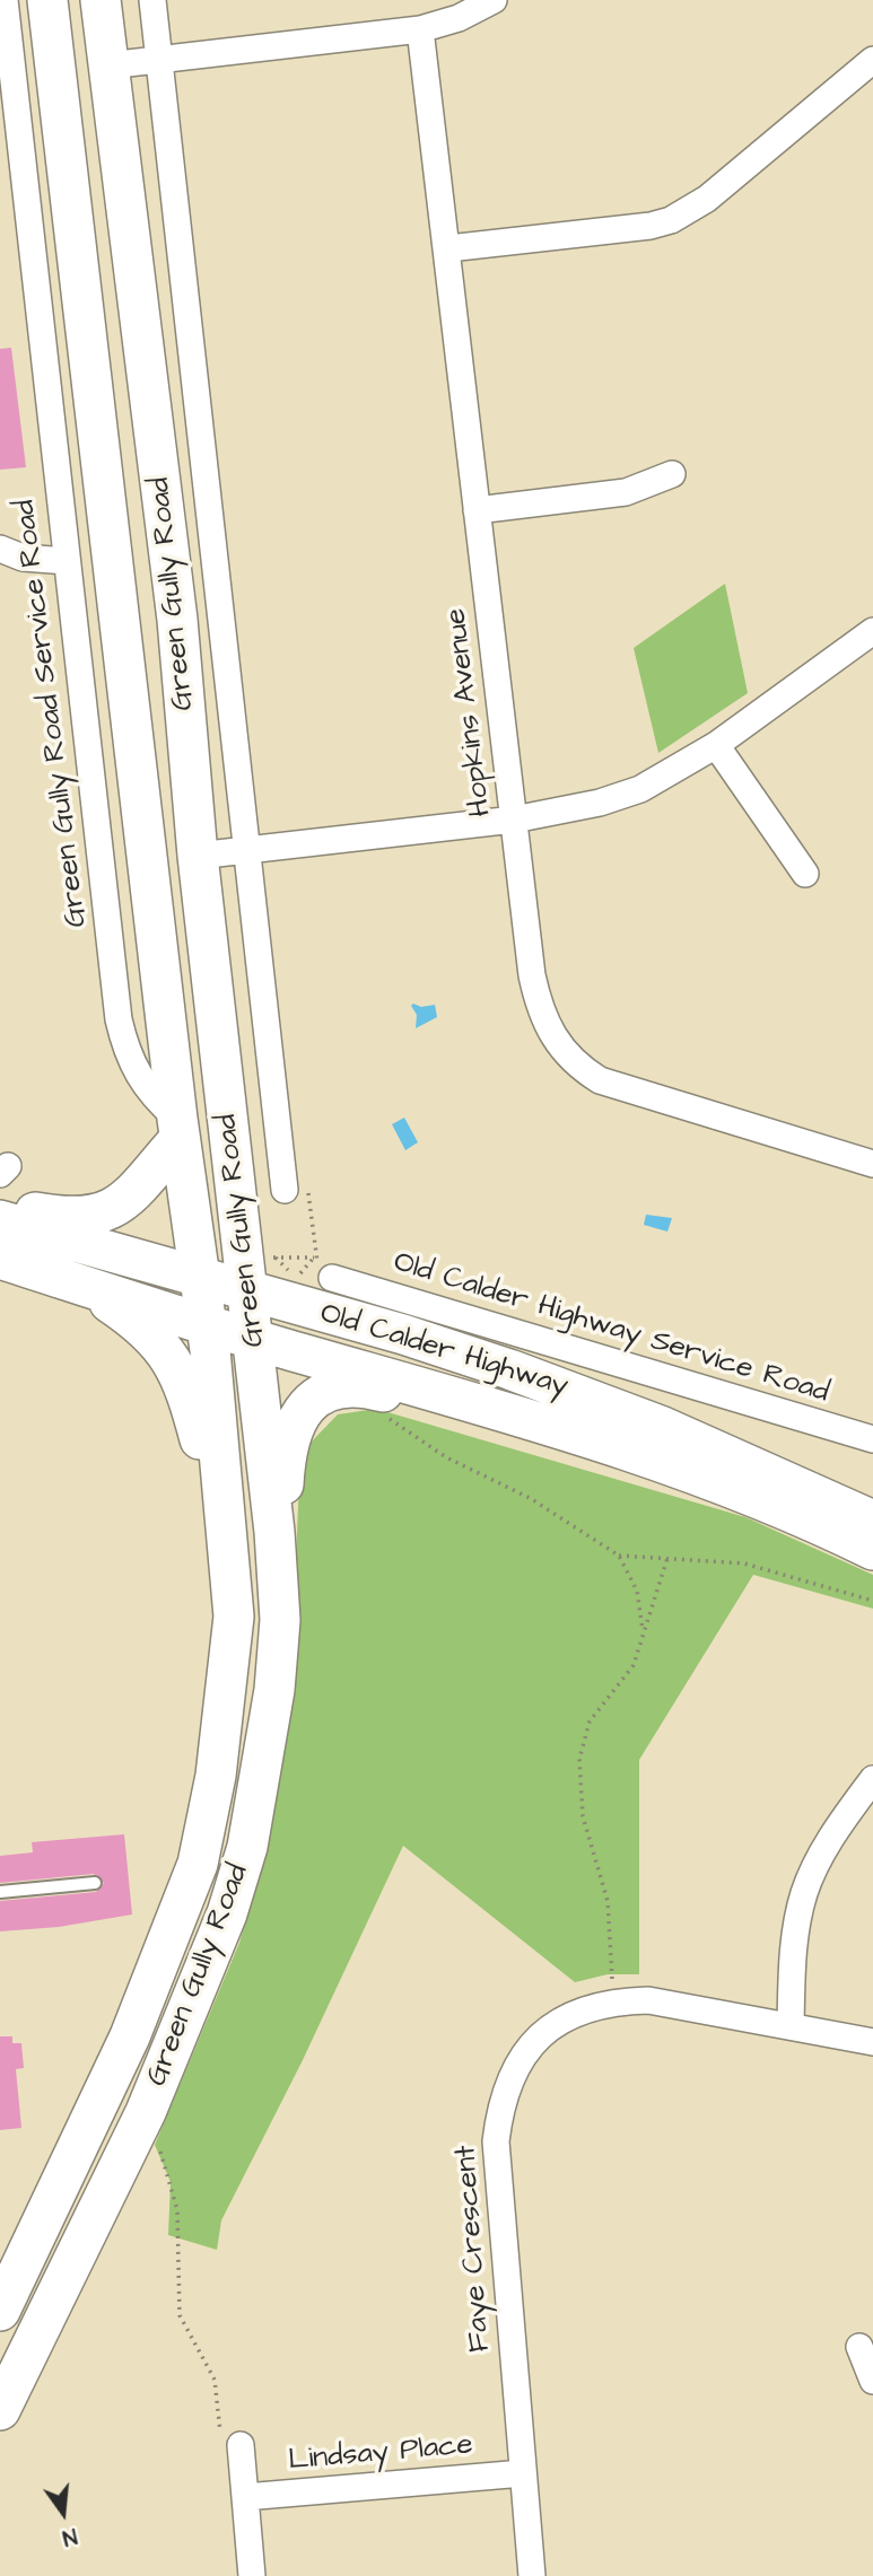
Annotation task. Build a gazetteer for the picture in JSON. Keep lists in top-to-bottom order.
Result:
{
  "streets": {
    "main road": ["Green Gully Road", "Old Calder Highway"],
    "street": [
      "Hopkins Avenue",
      "Green Gully Road Service Road",
      "Old Calder Highway Service Road",
      "Faye Crescent",
      "Lindsay Place"
    ]
  },
  "crossings": [
    ["Green Gully Road", "Green Gully Road Service Road"],
    ["Green Gully Road", "Old Calder Highway"],
    ["Faye Crescent", "Lindsay Place"]
  ],
  "north": "bottom"
}
